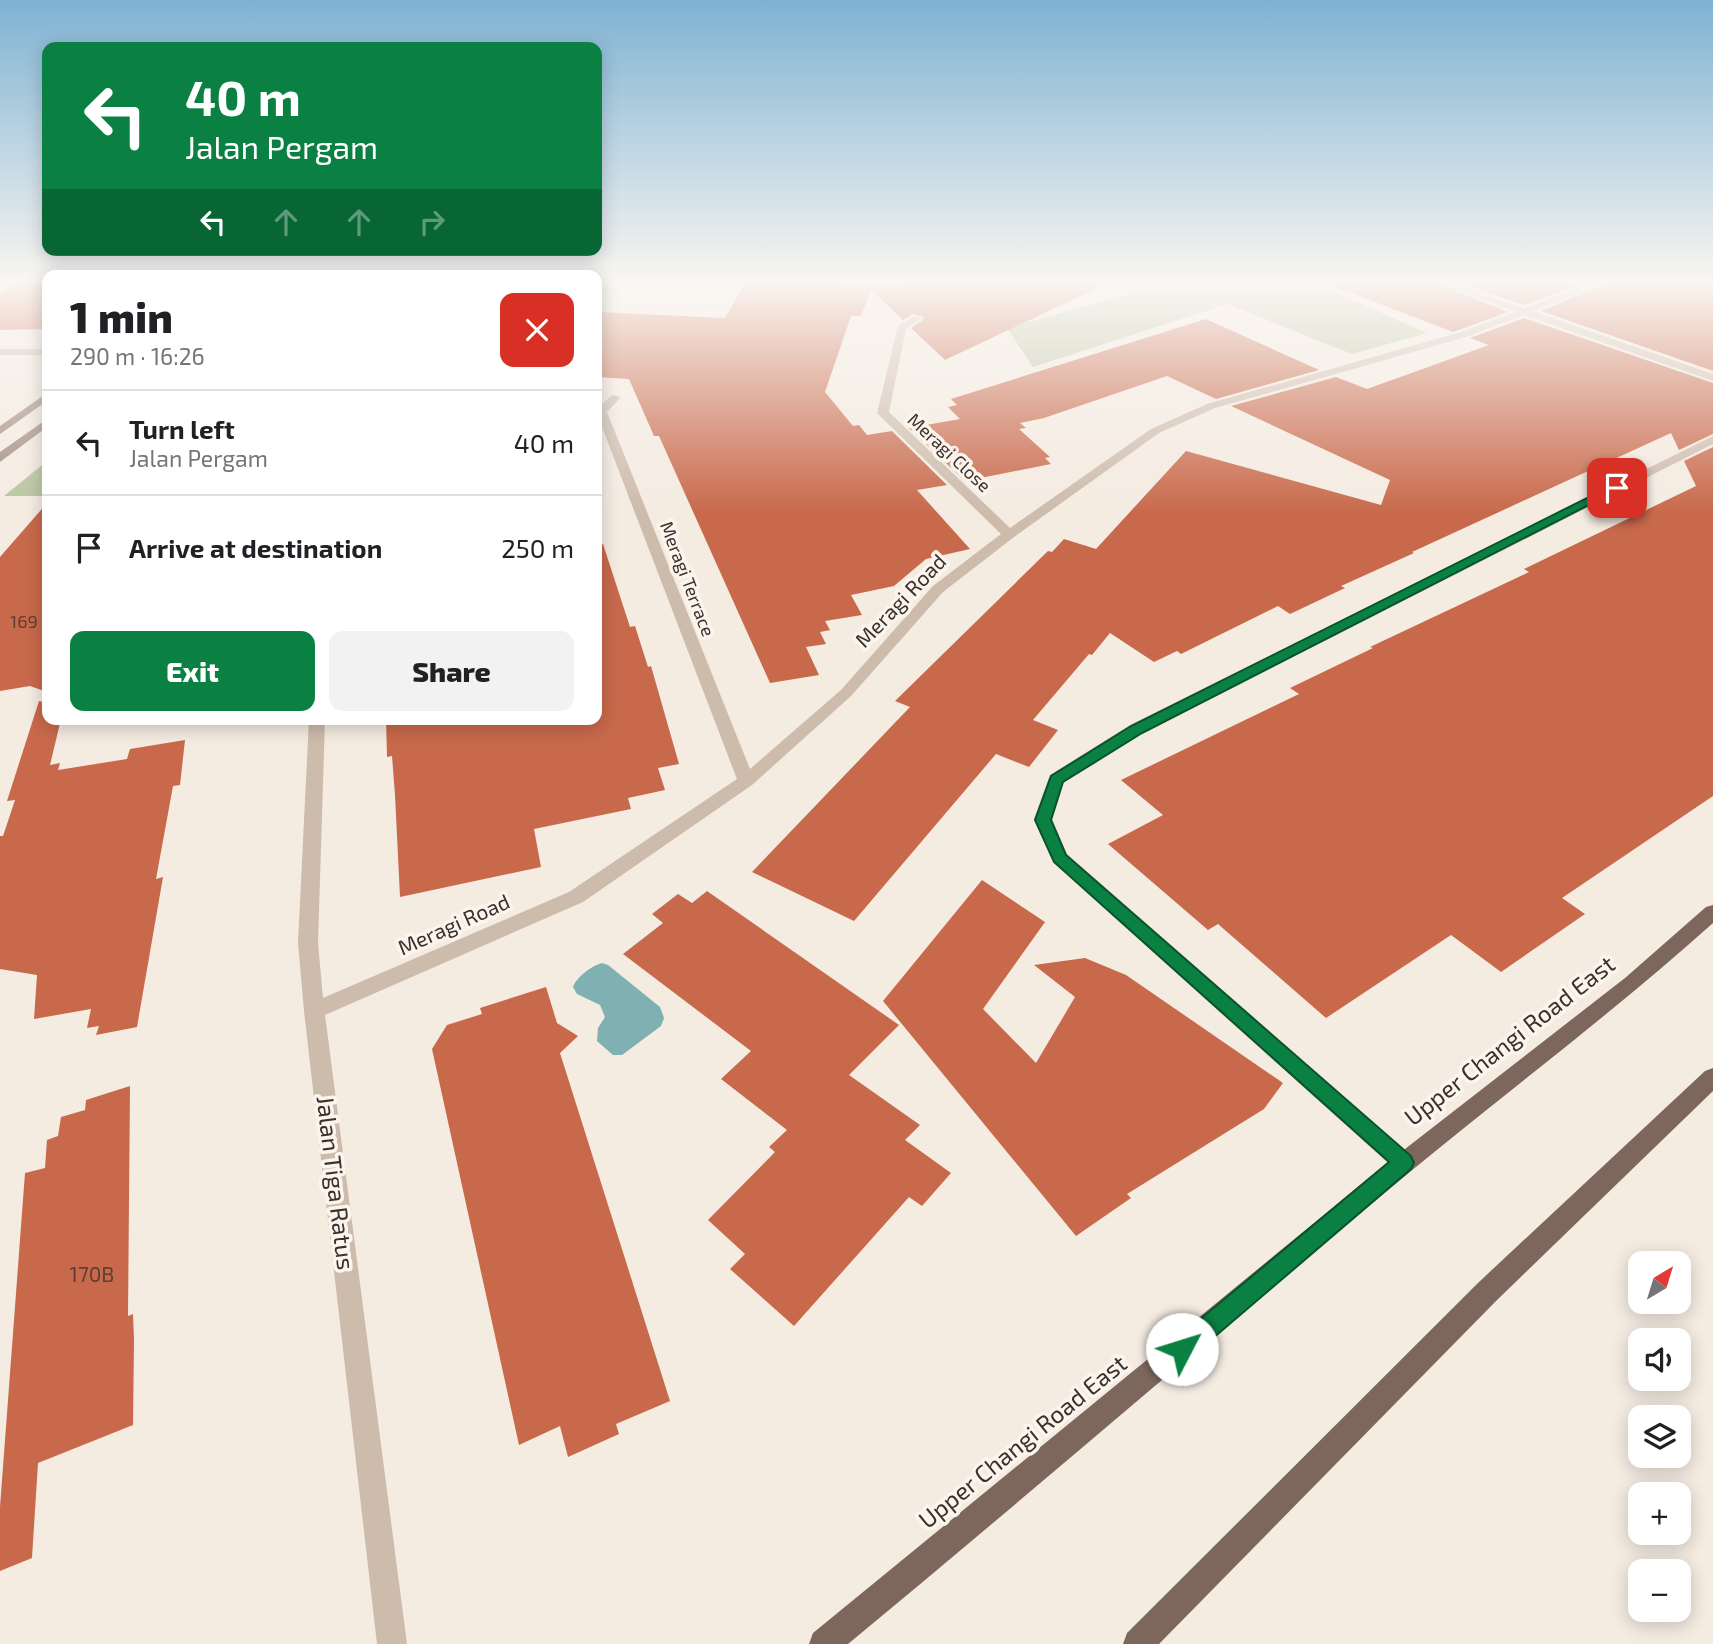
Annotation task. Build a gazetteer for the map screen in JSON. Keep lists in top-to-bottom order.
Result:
{
  "streets": {
    "main road": ["Upper Changi Road East"],
    "street": [
      "Meragi Close",
      "Meragi Terrace",
      "Meragi Road",
      "Jalan Tiga Ratus"
    ]
  },
  "crossings": [
    ["Meragi Close", "Meragi Road"],
    ["Meragi Terrace", "Meragi Road"],
    ["Meragi Road", "Jalan Tiga Ratus"]
  ],
  "house_numbers": ["169", "170B"],
  "north": "top right",
  "page": {
    "turn": ["40 m", "Jalan Pergam"],
    "heading": ["1 min", "290 m · 16:26"],
    "list": [
      {
        "name": "Turn left",
        "note": "Jalan Pergam",
        "value": "40 m"
      },
      {
        "name": "Arrive at destination",
        "value": "250 m"
      }
    ],
    "buttons": ["Exit", "Share"],
    "map_buttons": ["+", "−"]
  }
}
